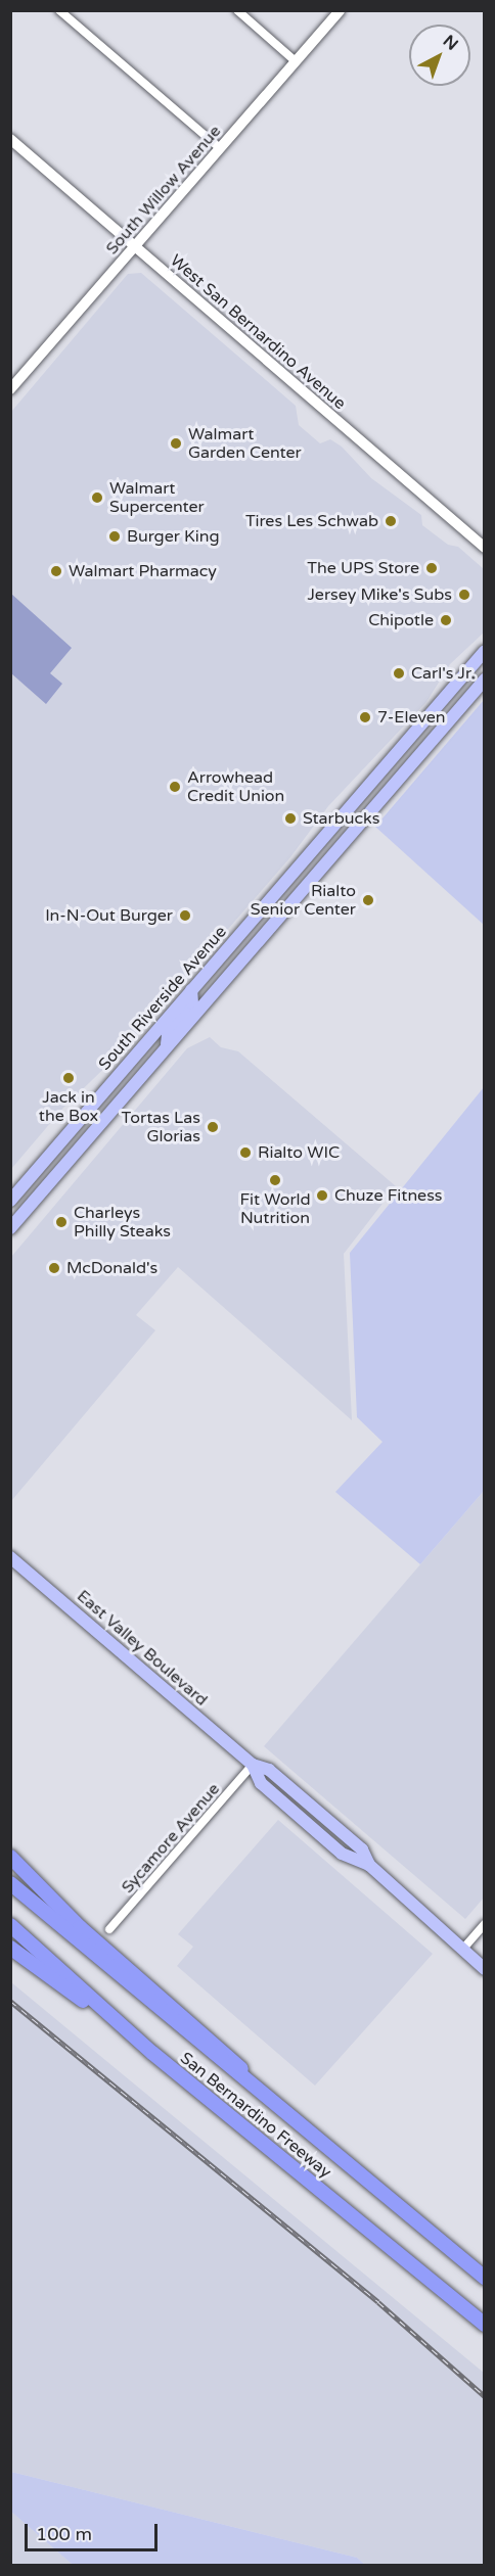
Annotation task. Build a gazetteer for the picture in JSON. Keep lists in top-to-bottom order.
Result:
{
  "streets": {
    "highway": ["San Bernardino Freeway"],
    "main road": [
      "South Willow Avenue",
      "West San Bernardino Avenue",
      "South Riverside Avenue",
      "East Valley Boulevard"
    ],
    "street": ["Sycamore Avenue"]
  },
  "crossings": [
    ["South Willow Avenue", "West San Bernardino Avenue"],
    ["East Valley Boulevard", "Sycamore Avenue"]
  ],
  "places": [
    "Walmart Garden Center",
    "Walmart Supercenter",
    "Tires Les Schwab",
    "Burger King",
    "The UPS Store",
    "Walmart Pharmacy",
    "Jersey Mike's Subs",
    "Chipotle",
    "Carl's Jr.",
    "7-Eleven",
    "Arrowhead Credit Union",
    "Starbucks",
    "Rialto Senior Center",
    "In-N-Out Burger",
    "Jack in the Box",
    "Tortas Las Glorias",
    "Rialto WIC",
    "Fit World Nutrition",
    "Chuze Fitness",
    "Charleys Philly Steaks",
    "McDonald's"
  ],
  "scale_bar": "100 m",
  "north": "top right"
}
